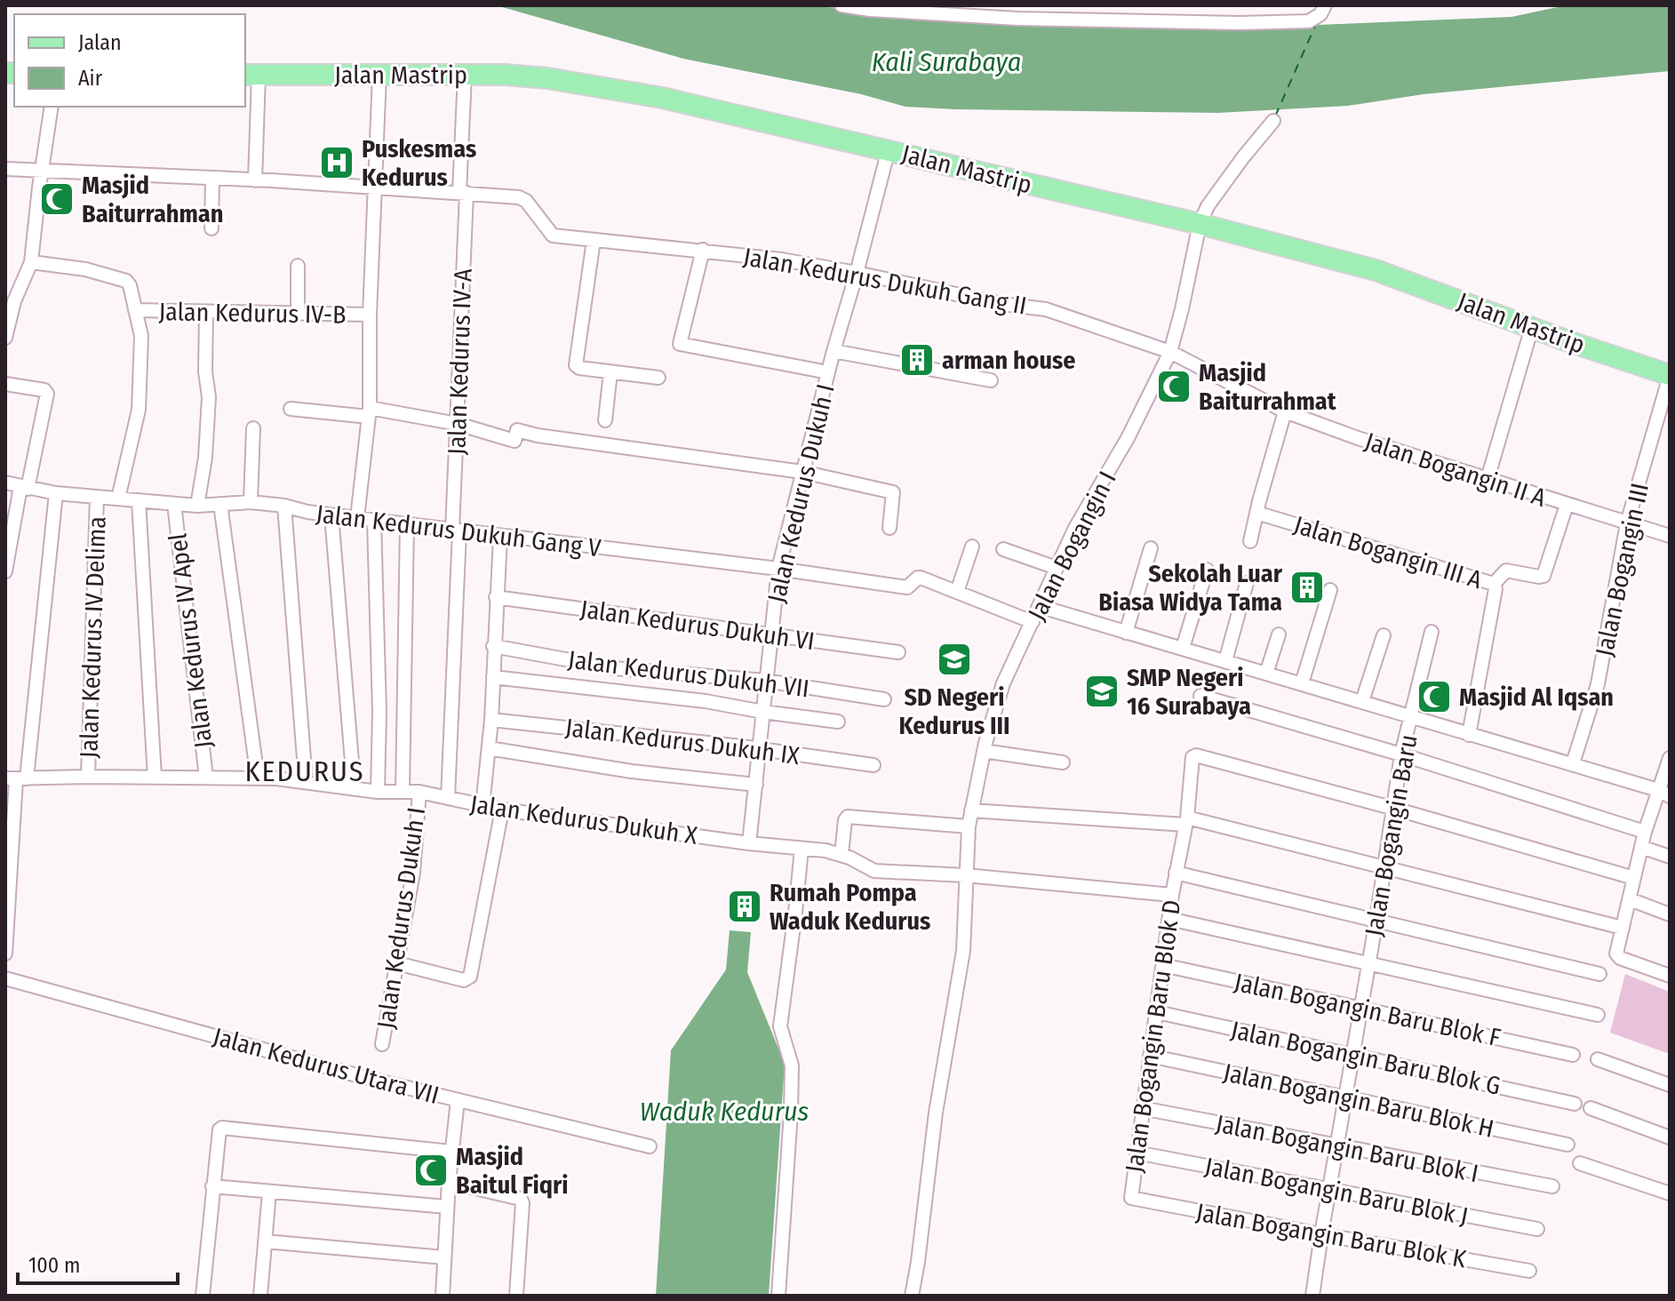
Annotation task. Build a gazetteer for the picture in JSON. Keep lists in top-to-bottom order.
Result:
{
  "streets": {
    "main road": ["Jalan Mastrip"],
    "street": [
      "Jalan Kedurus Dukuh Gang II",
      "Jalan Kedurus IV-B",
      "Jalan Kedurus IV-A",
      "Jalan Bogangin II A",
      "Jalan Kedurus Dukuh I",
      "Jalan Kedurus Dukuh Gang V",
      "Jalan Bogangin I",
      "Jalan Bogangin III A",
      "Jalan Bogangin III",
      "Jalan Kedurus Dukuh VI",
      "Jalan Kedurus IV Delima",
      "Jalan Kedurus IV Apel",
      "Jalan Kedurus Dukuh VII",
      "Jalan Kedurus Dukuh IX",
      "Jalan Kedurus Dukuh X",
      "Jalan Bogangin Baru",
      "Jalan Bogangin Baru Blok F",
      "Jalan Bogangin Baru Blok D",
      "Jalan Bogangin Baru Blok G",
      "Jalan Kedurus Utara VII",
      "Jalan Bogangin Baru Blok H",
      "Jalan Bogangin Baru Blok I",
      "Jalan Bogangin Baru Blok J",
      "Jalan Bogangin Baru Blok K"
    ]
  },
  "crossings": [
    ["Jalan Mastrip", "Jalan Kedurus IV-B"],
    ["Jalan Mastrip", "Jalan Kedurus IV-A"],
    ["Jalan Mastrip", "Jalan Kedurus Dukuh I"],
    ["Jalan Mastrip", "Jalan Bogangin I"],
    ["Jalan Mastrip", "Jalan Bogangin III"],
    ["Jalan Kedurus Dukuh Gang II", "Jalan Kedurus IV-B"],
    ["Jalan Kedurus Dukuh Gang II", "Jalan Kedurus IV-A"],
    ["Jalan Kedurus Dukuh Gang II", "Jalan Bogangin II A"],
    ["Jalan Kedurus Dukuh Gang II", "Jalan Kedurus Dukuh I"],
    ["Jalan Kedurus Dukuh Gang II", "Jalan Bogangin I"],
    ["Jalan Kedurus IV-B", "Jalan Kedurus Dukuh Gang V"],
    ["Jalan Kedurus IV-A", "Jalan Kedurus Dukuh Gang V"],
    ["Jalan Kedurus IV-A", "Jalan Kedurus Dukuh X"],
    ["Jalan Bogangin II A", "Jalan Bogangin I"],
    ["Jalan Bogangin II A", "Jalan Bogangin III"],
    ["Jalan Kedurus Dukuh I", "Jalan Kedurus Dukuh Gang V"],
    ["Jalan Kedurus Dukuh I", "Jalan Kedurus Dukuh VI"],
    ["Jalan Kedurus Dukuh I", "Jalan Kedurus Dukuh VII"],
    ["Jalan Kedurus Dukuh I", "Jalan Kedurus Dukuh IX"],
    ["Jalan Kedurus Dukuh I", "Jalan Kedurus Dukuh X"],
    ["Jalan Kedurus Dukuh Gang V", "Jalan Kedurus IV Delima"],
    ["Jalan Kedurus Dukuh Gang V", "Jalan Kedurus IV Apel"],
    ["Jalan Bogangin I", "Jalan Kedurus Dukuh X"],
    ["Jalan Bogangin I", "Jalan Bogangin Baru"],
    ["Jalan Kedurus IV Delima", "Jalan Kedurus Dukuh X"],
    ["Jalan Kedurus IV Apel", "Jalan Kedurus Dukuh X"],
    ["Jalan Kedurus Dukuh X", "Jalan Bogangin Baru Blok D"],
    ["Jalan Bogangin Baru", "Jalan Bogangin Baru Blok F"],
    ["Jalan Bogangin Baru", "Jalan Bogangin Baru Blok D"],
    ["Jalan Bogangin Baru", "Jalan Bogangin Baru Blok G"],
    ["Jalan Bogangin Baru", "Jalan Bogangin Baru Blok H"],
    ["Jalan Bogangin Baru", "Jalan Bogangin Baru Blok I"],
    ["Jalan Bogangin Baru", "Jalan Bogangin Baru Blok J"],
    ["Jalan Bogangin Baru", "Jalan Bogangin Baru Blok K"],
    ["Jalan Bogangin Baru Blok F", "Jalan Bogangin Baru Blok D"],
    ["Jalan Bogangin Baru Blok D", "Jalan Bogangin Baru Blok G"],
    ["Jalan Bogangin Baru Blok D", "Jalan Bogangin Baru Blok H"],
    ["Jalan Bogangin Baru Blok D", "Jalan Bogangin Baru Blok I"],
    ["Jalan Bogangin Baru Blok D", "Jalan Bogangin Baru Blok J"],
    ["Jalan Bogangin Baru Blok D", "Jalan Bogangin Baru Blok K"]
  ],
  "districts": ["KEDURUS"],
  "water": ["Kali Surabaya", "Waduk Kedurus"],
  "places": {
    "hospital": ["Puskesmas Kedurus"],
    "mosque": [
      "Masjid Baiturrahman",
      "Masjid Baiturrahmat",
      "Masjid Al Iqsan",
      "Masjid Baitul Fiqri"
    ],
    "building": ["arman house", "Sekolah Luar Biasa Widya Tama", "Rumah Pompa Waduk Kedurus"],
    "school or university": ["SD Negeri Kedurus III", "SMP Negeri 16 Surabaya"]
  },
  "legend": ["Jalan", "Air"],
  "scale_bar": "100 m"
}
